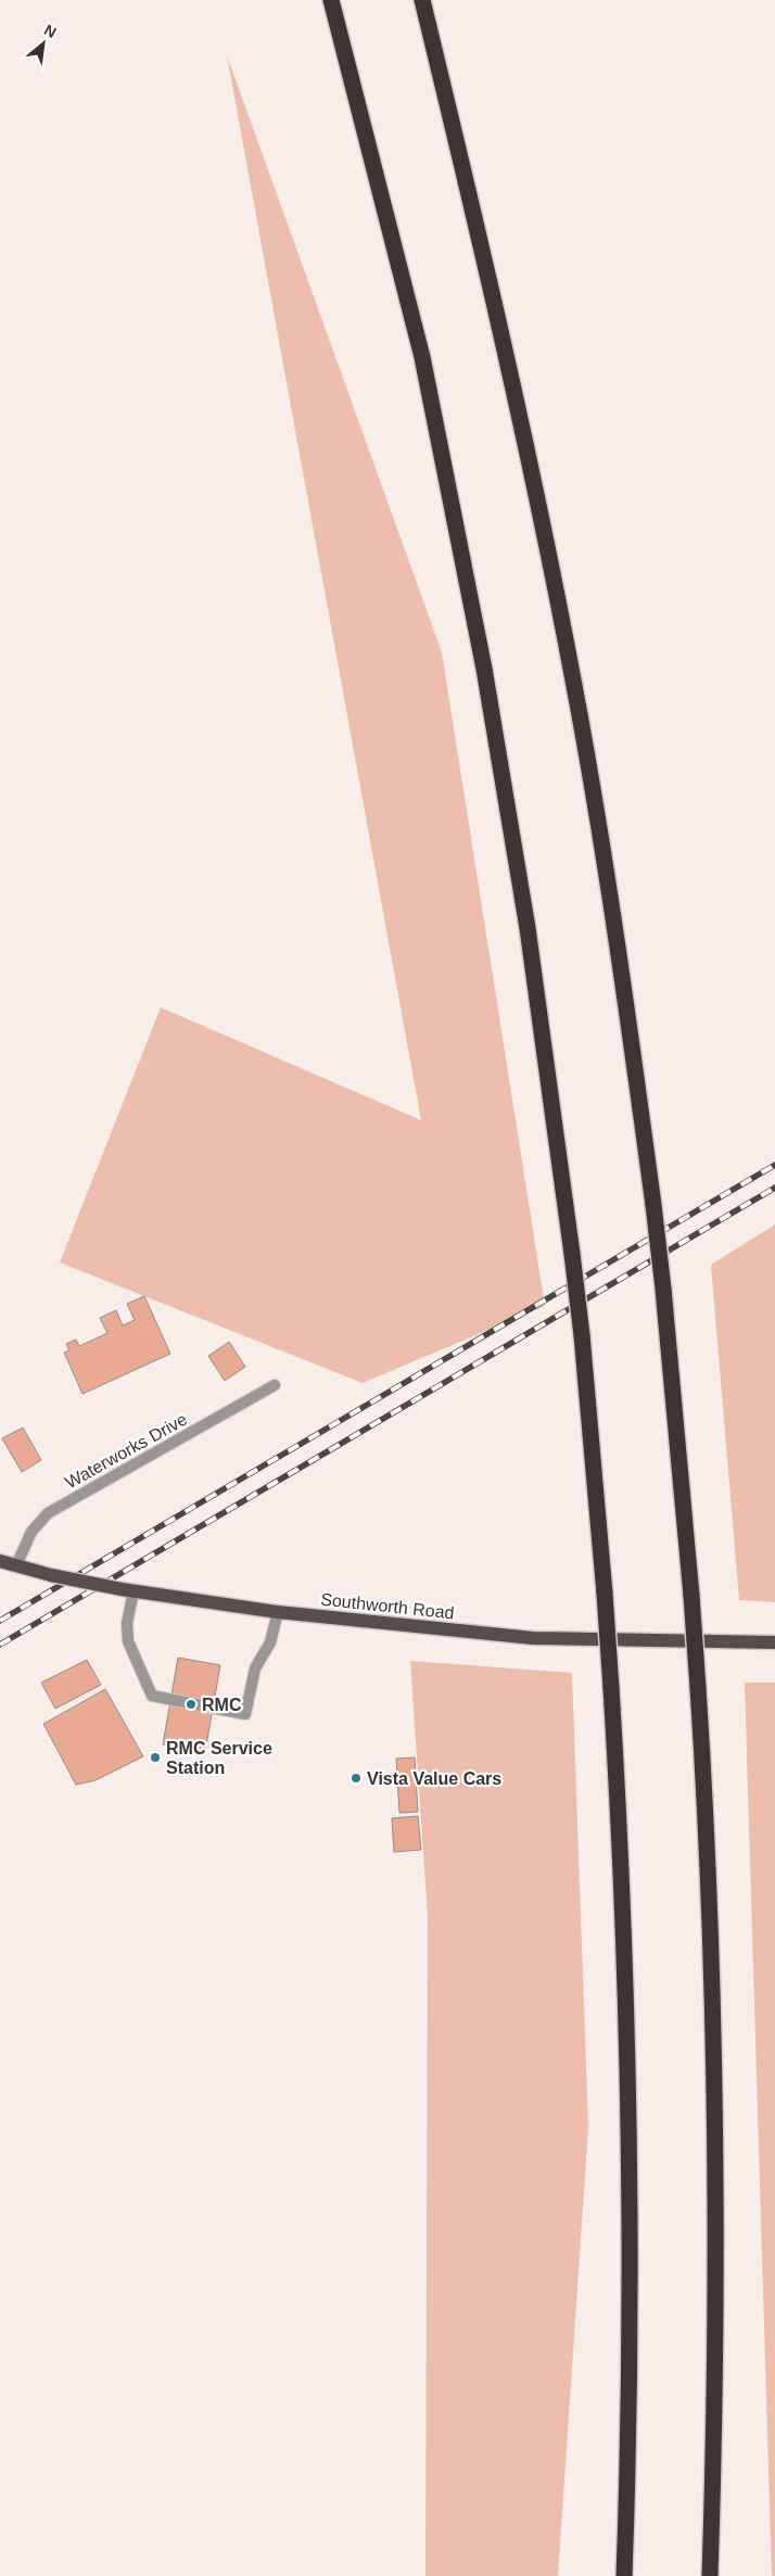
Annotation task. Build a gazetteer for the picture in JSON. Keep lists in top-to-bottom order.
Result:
{
  "streets": {
    "main road": ["Southworth Road"],
    "street": ["Waterworks Drive"]
  },
  "crossings": [
    ["Waterworks Drive", "Southworth Road"]
  ],
  "places": ["RMC", "RMC Service Station", "Vista Value Cars"],
  "north": "top right"
}
